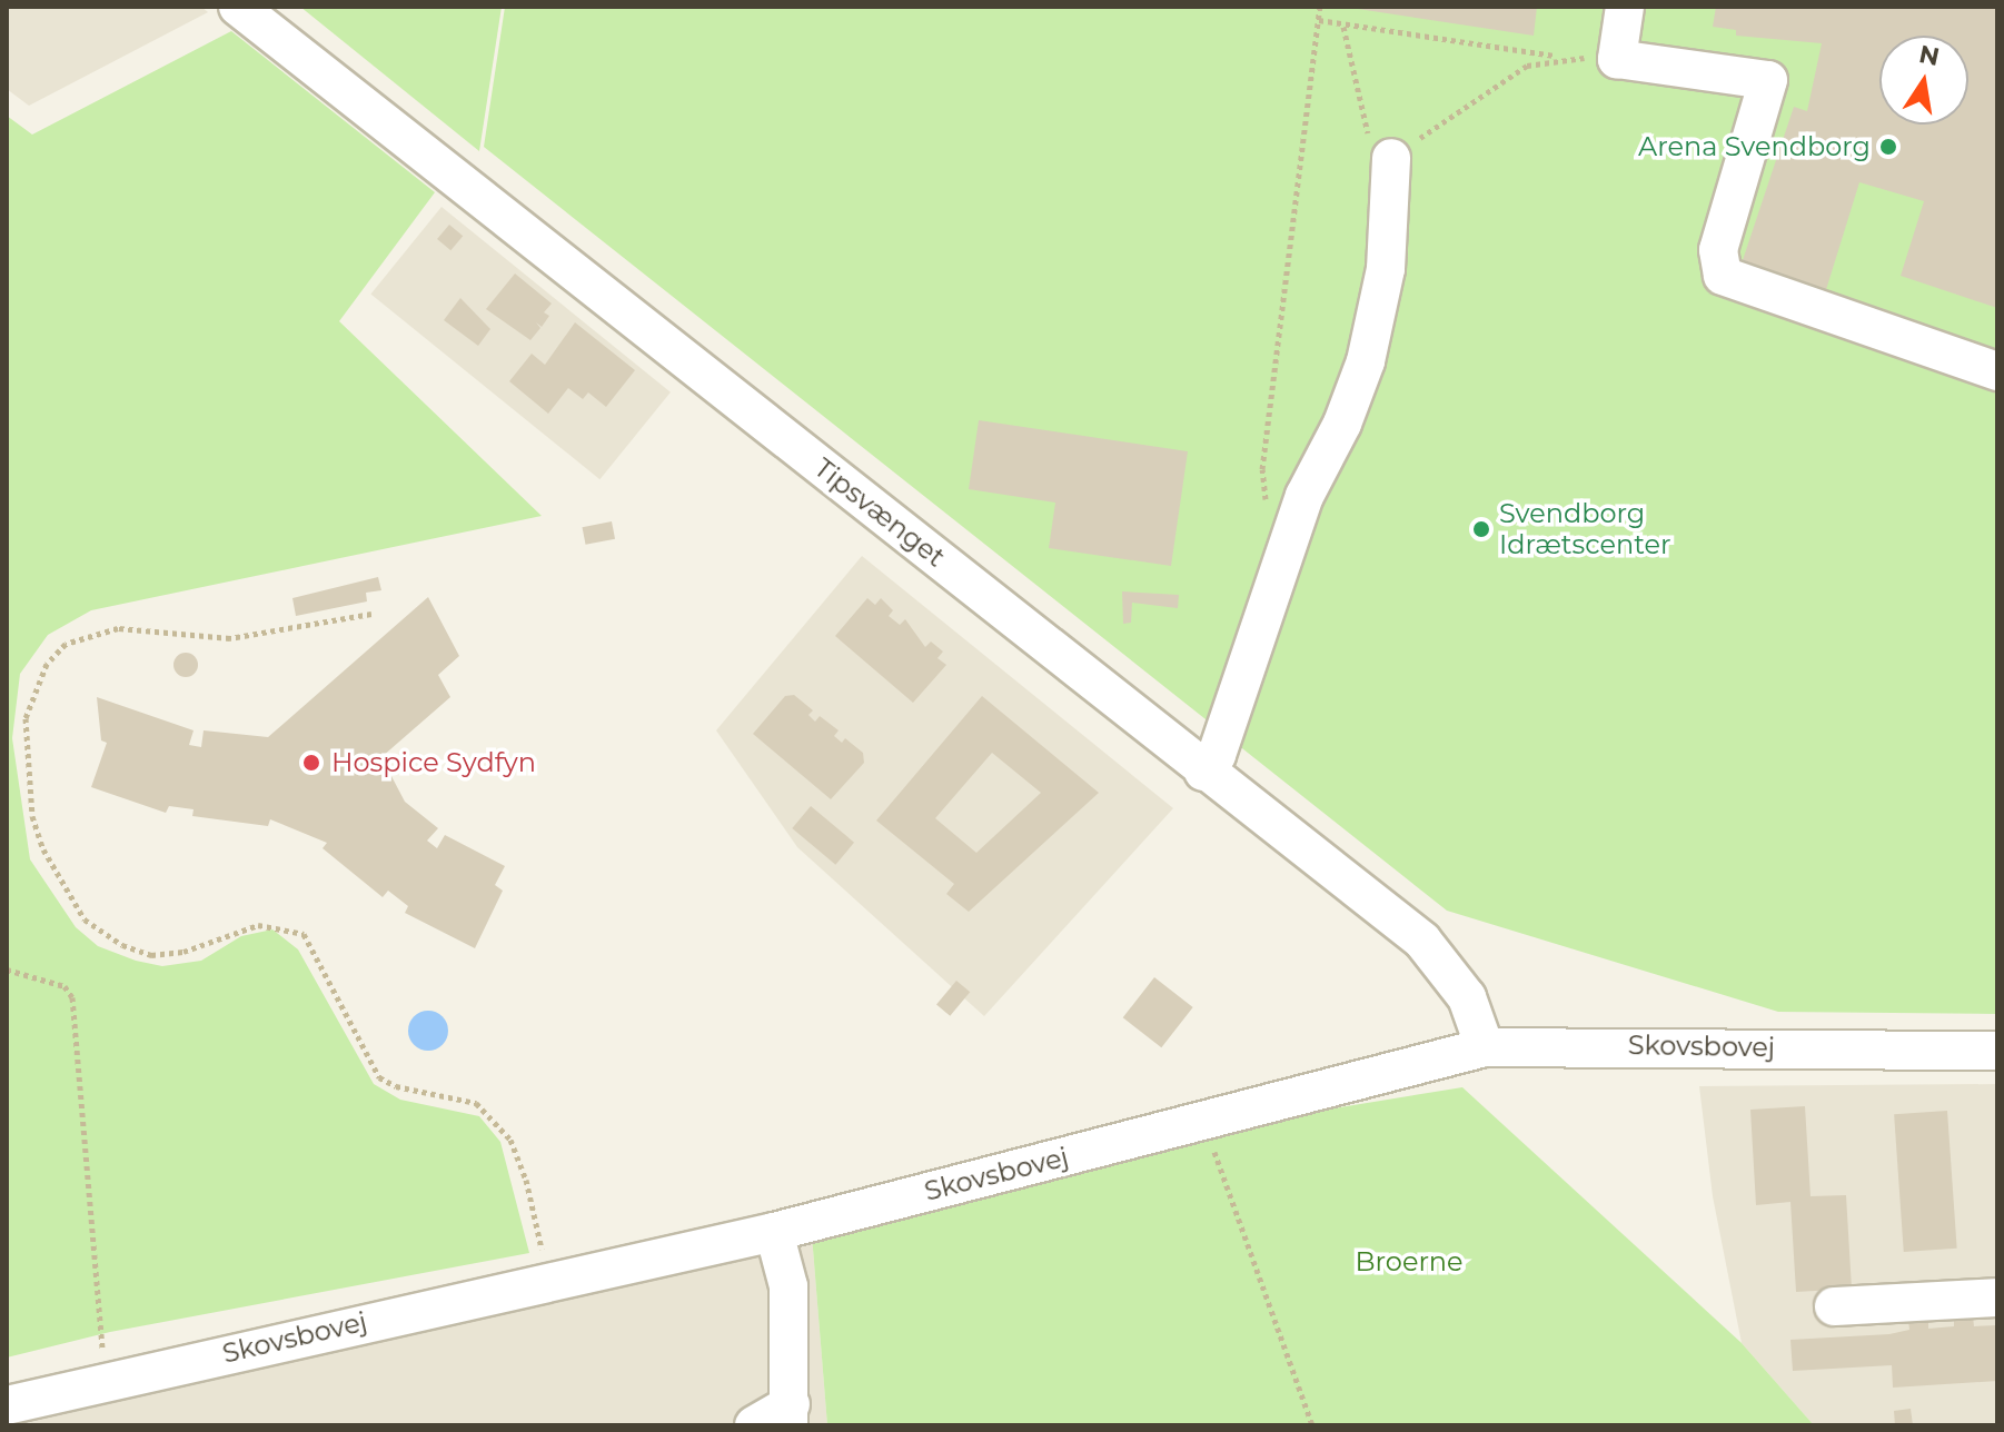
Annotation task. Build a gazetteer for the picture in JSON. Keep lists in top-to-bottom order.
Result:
{
  "streets": {
    "street": ["Tipsvænget", "Skovsbovej"]
  },
  "crossings": [
    ["Tipsvænget", "Skovsbovej"]
  ],
  "parks": ["Broerne"],
  "places": ["Arena Svendborg", "Svendborg Idrætscenter", "Hospice Sydfyn"],
  "north": "top"
}
